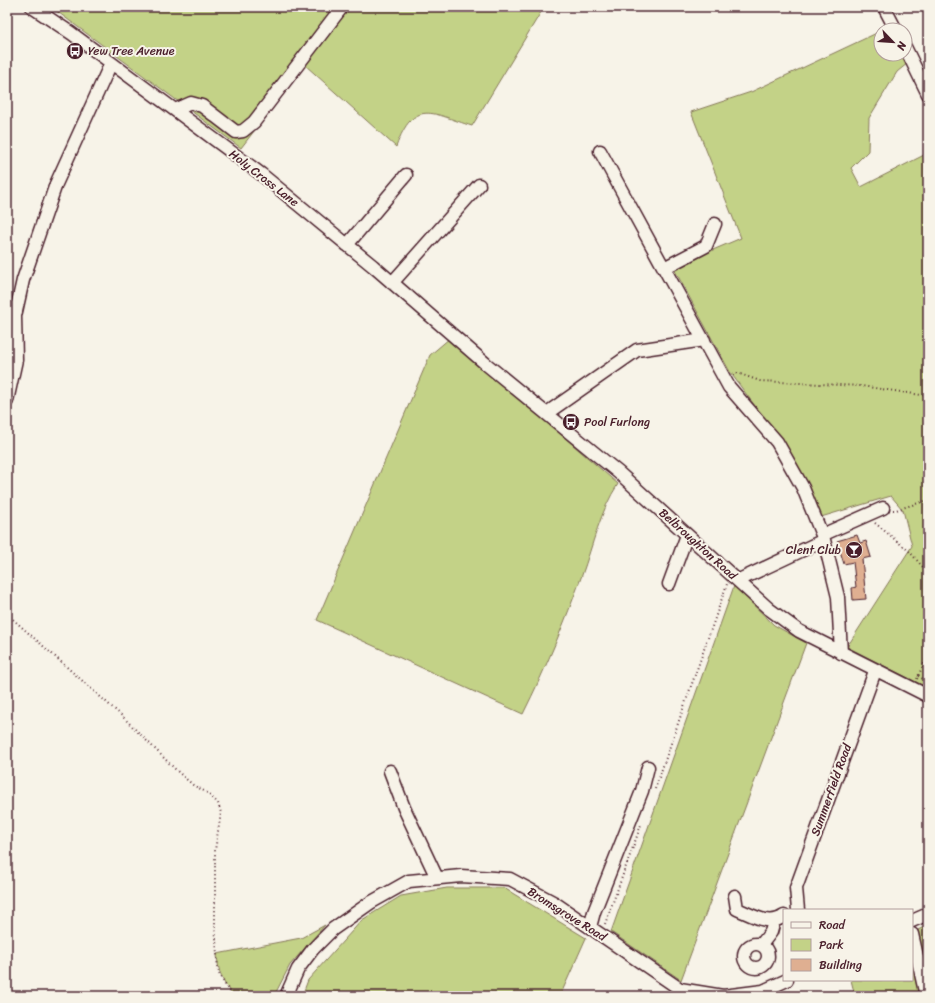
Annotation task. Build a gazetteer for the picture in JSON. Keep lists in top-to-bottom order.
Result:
{
  "streets": {
    "street": [
      "Holy Cross Lane",
      "Belbroughton Road",
      "Summerfield Road",
      "Bromsgrove Road"
    ]
  },
  "crossings": [
    ["Holy Cross Lane", "Belbroughton Road"],
    ["Belbroughton Road", "Summerfield Road"]
  ],
  "places": {
    "bus stop": ["Yew Tree Avenue", "Pool Furlong"],
    "bar": ["Clent Club"]
  },
  "legend": ["Road", "Park", "Building"],
  "north": "bottom right"
}
